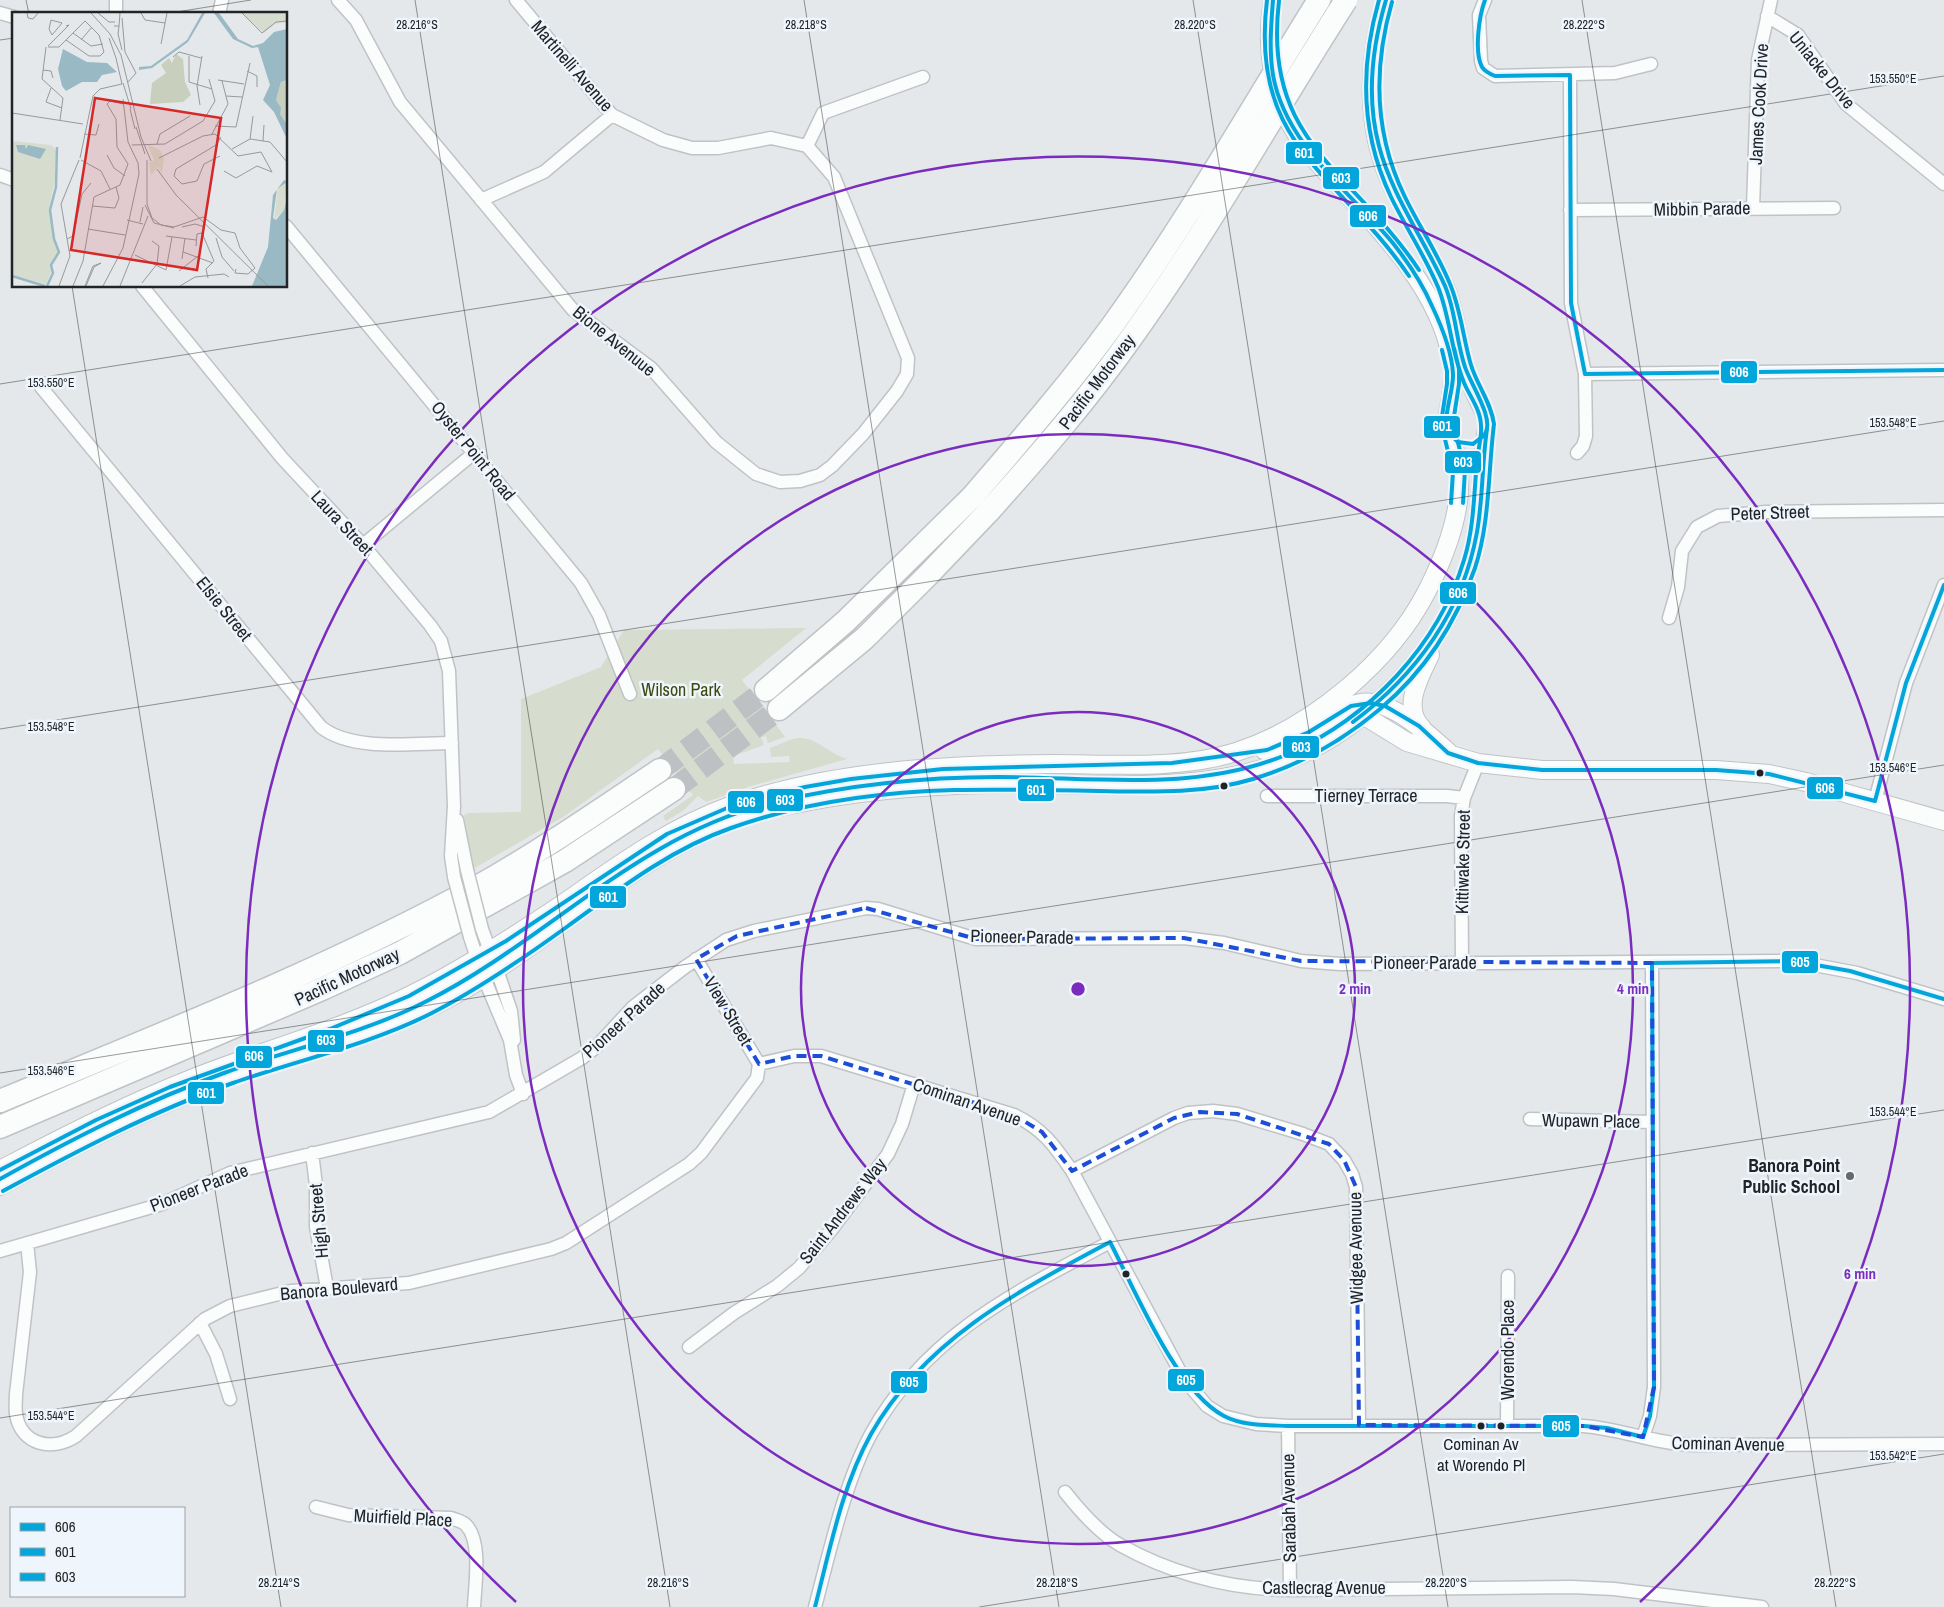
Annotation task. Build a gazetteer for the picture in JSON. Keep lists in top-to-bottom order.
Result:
{
  "streets": {
    "highway": ["Pacific Motorway"],
    "street": [
      "Martinelli Avenue",
      "Uniacke Drive",
      "James Cook Drive",
      "Mibbin Parade",
      "Bione Avenuue",
      "Oyster Point Road",
      "Peter Street",
      "Laura Street",
      "Elsie Street",
      "Tierney Terrace",
      "Kittiwake Street",
      "Pioneer Parade",
      "View Street",
      "Cominan Avenue",
      "Wupawn Place",
      "Saint Andrews Way",
      "High Street",
      "Widgee Avenuue",
      "Banora Boulevard",
      "Worendo Place",
      "Sarabah Avenue",
      "Muirfield Place",
      "Castlecrag Avenue"
    ]
  },
  "crossings": [
    ["Martinelli Avenue", "Bione Avenuue"],
    ["Uniacke Drive", "James Cook Drive"],
    ["James Cook Drive", "Mibbin Parade"],
    ["Laura Street", "Elsie Street"],
    ["Tierney Terrace", "Kittiwake Street"],
    ["Kittiwake Street", "Pioneer Parade"],
    ["Pioneer Parade", "View Street"],
    ["Pioneer Parade", "High Street"],
    ["Pioneer Parade", "Banora Boulevard"],
    ["View Street", "Cominan Avenue"],
    ["View Street", "Banora Boulevard"],
    ["Cominan Avenue", "Saint Andrews Way"],
    ["Cominan Avenue", "Widgee Avenuue"],
    ["Cominan Avenue", "Banora Boulevard"],
    ["Cominan Avenue", "Worendo Place"],
    ["Cominan Avenue", "Sarabah Avenue"],
    ["High Street", "Banora Boulevard"],
    ["Sarabah Avenue", "Castlecrag Avenue"]
  ],
  "parks": ["Wilson Park"],
  "places": ["Banora Point Public School", "Cominan Av at Worendo Pl"],
  "lines": [
    "transit line 606",
    "transit line 601",
    "transit line 603",
    "transit line 605"
  ],
  "legend": ["606", "601", "603"],
  "coordinates": [
    "28.216°S",
    "28.218°S",
    "28.220°S",
    "28.222°S",
    "153.550°E",
    "153.548°E",
    "153.546°E",
    "153.544°E",
    "153.542°E",
    "28.214°S"
  ],
  "rings": ["2 min", "4 min", "6 min"]
}
